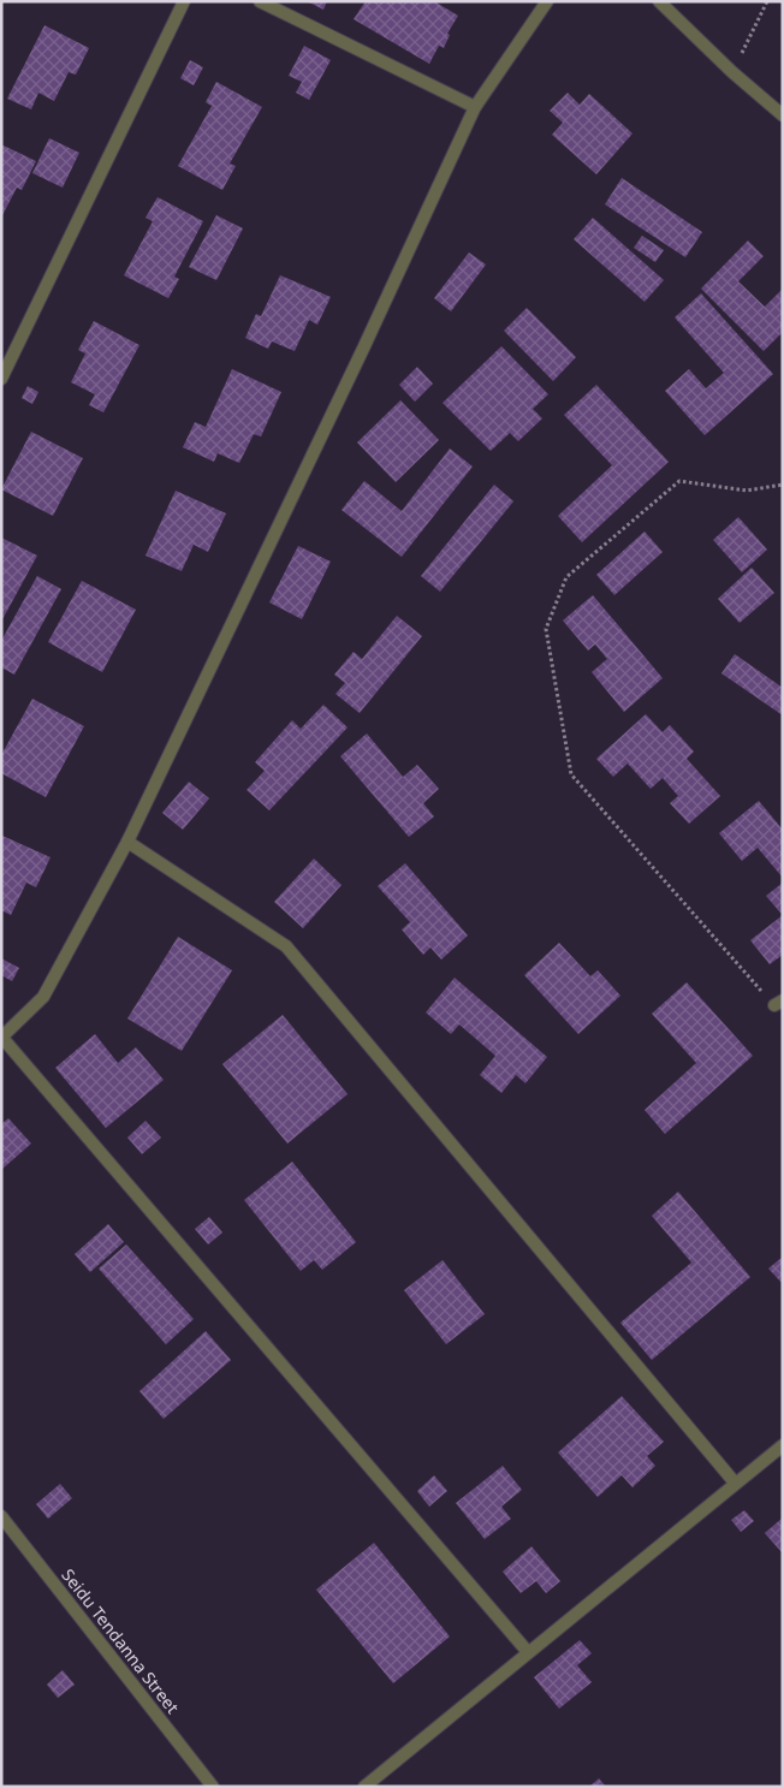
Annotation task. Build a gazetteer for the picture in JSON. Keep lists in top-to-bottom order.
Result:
{
  "streets": {
    "street": ["Seidu Tendanna Street"]
  }
}
